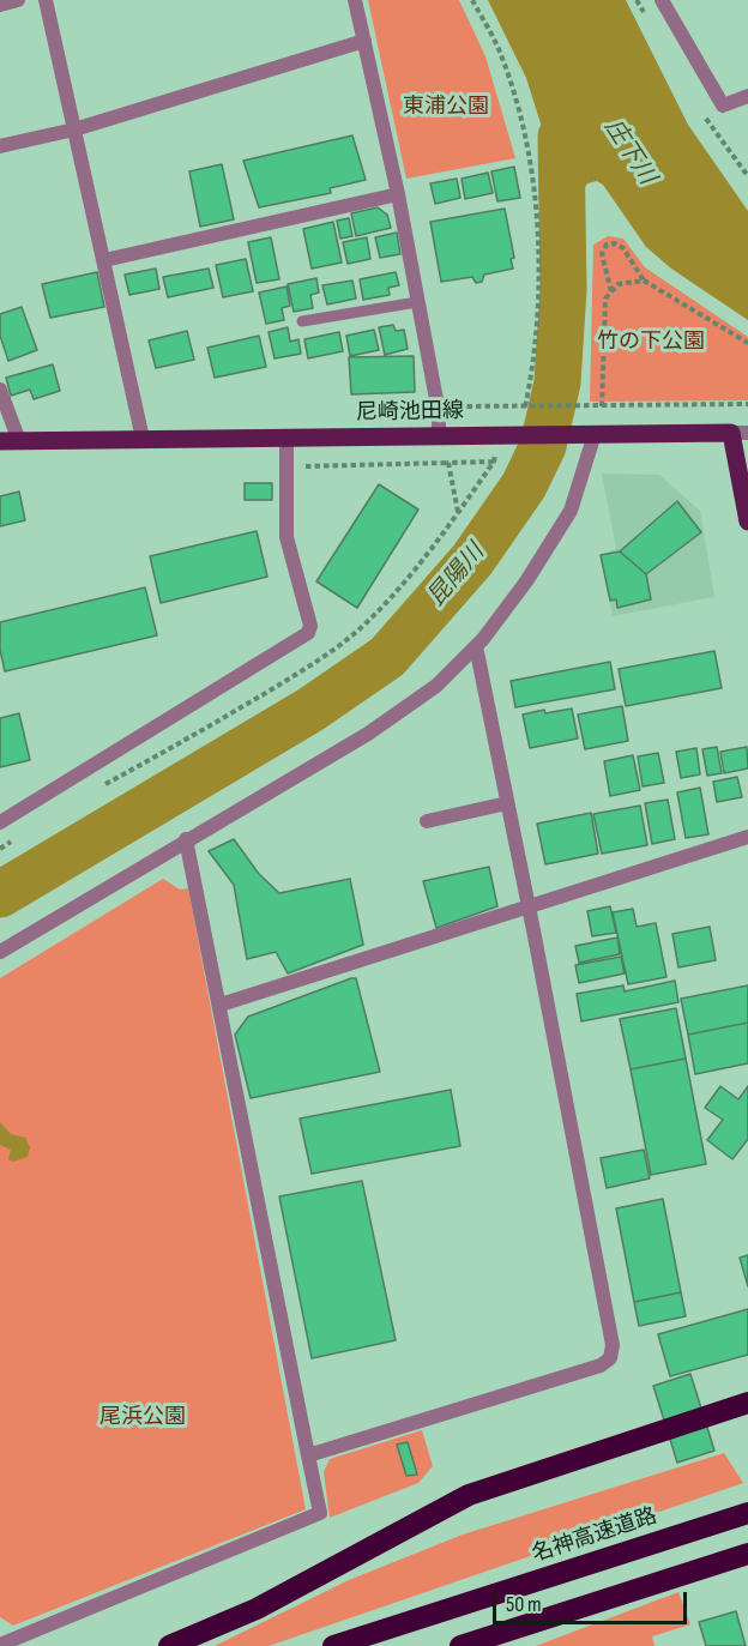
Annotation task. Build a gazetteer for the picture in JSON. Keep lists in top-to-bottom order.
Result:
{
  "streets": {
    "highway": ["名神高速道路"],
    "main road": ["尼崎池田線"]
  },
  "water": ["庄下川", "昆陽川"],
  "parks": ["東浦公園", "竹の下公園", "尾浜公園"],
  "scale_bar": "50 m"
}
